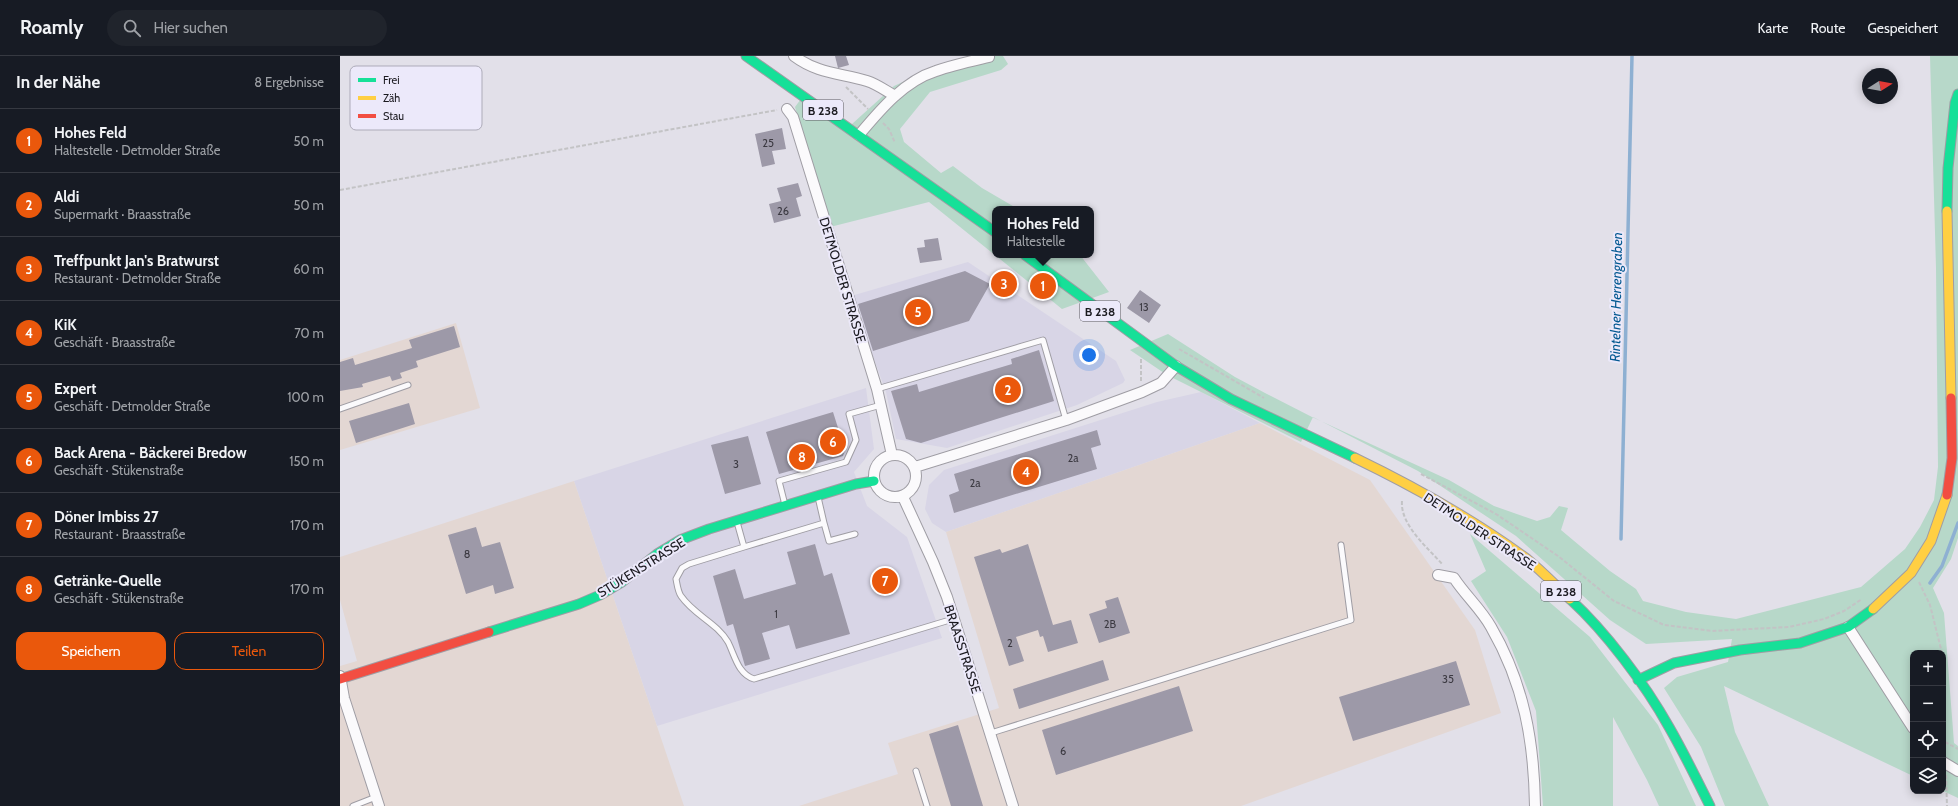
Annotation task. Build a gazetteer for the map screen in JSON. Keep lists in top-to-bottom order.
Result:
{
  "streets": {
    "main road": ["B 238", "DETMOLDER STRASSE", "STÜKENSTRASSE"],
    "street": ["BRAASSTRASSE"]
  },
  "crossings": [
    ["B 238", "DETMOLDER STRASSE"],
    ["DETMOLDER STRASSE", "STÜKENSTRASSE"],
    ["DETMOLDER STRASSE", "BRAASSTRASSE"],
    ["STÜKENSTRASSE", "BRAASSTRASSE"]
  ],
  "water": ["Rintelner Herrengraben"],
  "house_numbers": [
    "25",
    "26",
    "13",
    "2a",
    "3",
    "2a",
    "8",
    "1",
    "2B",
    "2",
    "35",
    "6"
  ],
  "legend": ["Frei", "Zäh", "Stau"],
  "north": "right",
  "page": {
    "header": "Roamly",
    "search": "Hier suchen",
    "nav": ["Karte", "Route", "Gespeichert"],
    "heading": ["In der Nähe", "8 Ergebnisse"],
    "list": [
      {
        "mark": "1",
        "name": "Hohes Feld",
        "note": "Haltestelle · Detmolder Straße",
        "value": "50 m"
      },
      {
        "mark": "2",
        "name": "Aldi",
        "note": "Supermarkt · Braasstraße",
        "value": "50 m"
      },
      {
        "mark": "3",
        "name": "Treffpunkt Jan's Bratwurst",
        "note": "Restaurant · Detmolder Straße",
        "value": "60 m"
      },
      {
        "mark": "4",
        "name": "KiK",
        "note": "Geschäft · Braasstraße",
        "value": "70 m"
      },
      {
        "mark": "5",
        "name": "Expert",
        "note": "Geschäft · Detmolder Straße",
        "value": "100 m"
      },
      {
        "mark": "6",
        "name": "Back Arena - Bäckerei Bredow",
        "note": "Geschäft · Stükenstraße",
        "value": "150 m"
      },
      {
        "mark": "7",
        "name": "Döner Imbiss 27",
        "note": "Restaurant · Braasstraße",
        "value": "170 m"
      },
      {
        "mark": "8",
        "name": "Getränke-Quelle",
        "note": "Geschäft · Stükenstraße",
        "value": "170 m"
      }
    ],
    "popup": ["Hohes Feld", "Haltestelle"],
    "pins": [
      "3",
      "1",
      "5",
      "2",
      "6",
      "8",
      "4",
      "7"
    ],
    "buttons": ["Speichern", "Teilen"],
    "map_buttons": ["+", "−"]
  }
}
